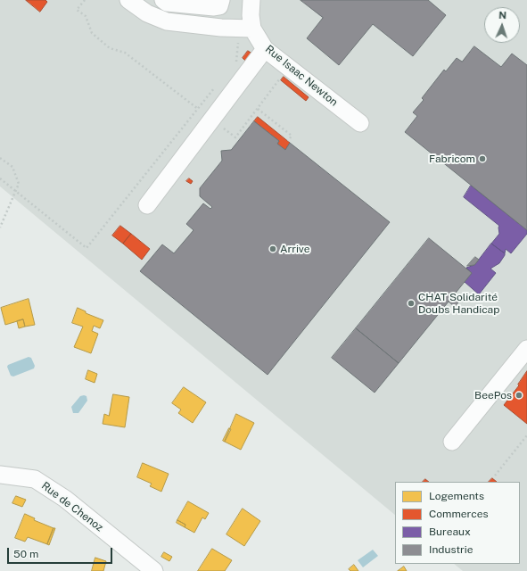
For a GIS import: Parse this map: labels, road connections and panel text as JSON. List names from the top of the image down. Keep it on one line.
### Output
{"streets":{"street":["Rue Isaac Newton","Rue de Chenoz"]},"places":["Fabricom","Arrive","CHAT Solidarité Doubs Handicap","BeePos"],"legend":["Logements","Commerces","Bureaux","Industrie"],"scale_bar":"50 m","north":"top"}
